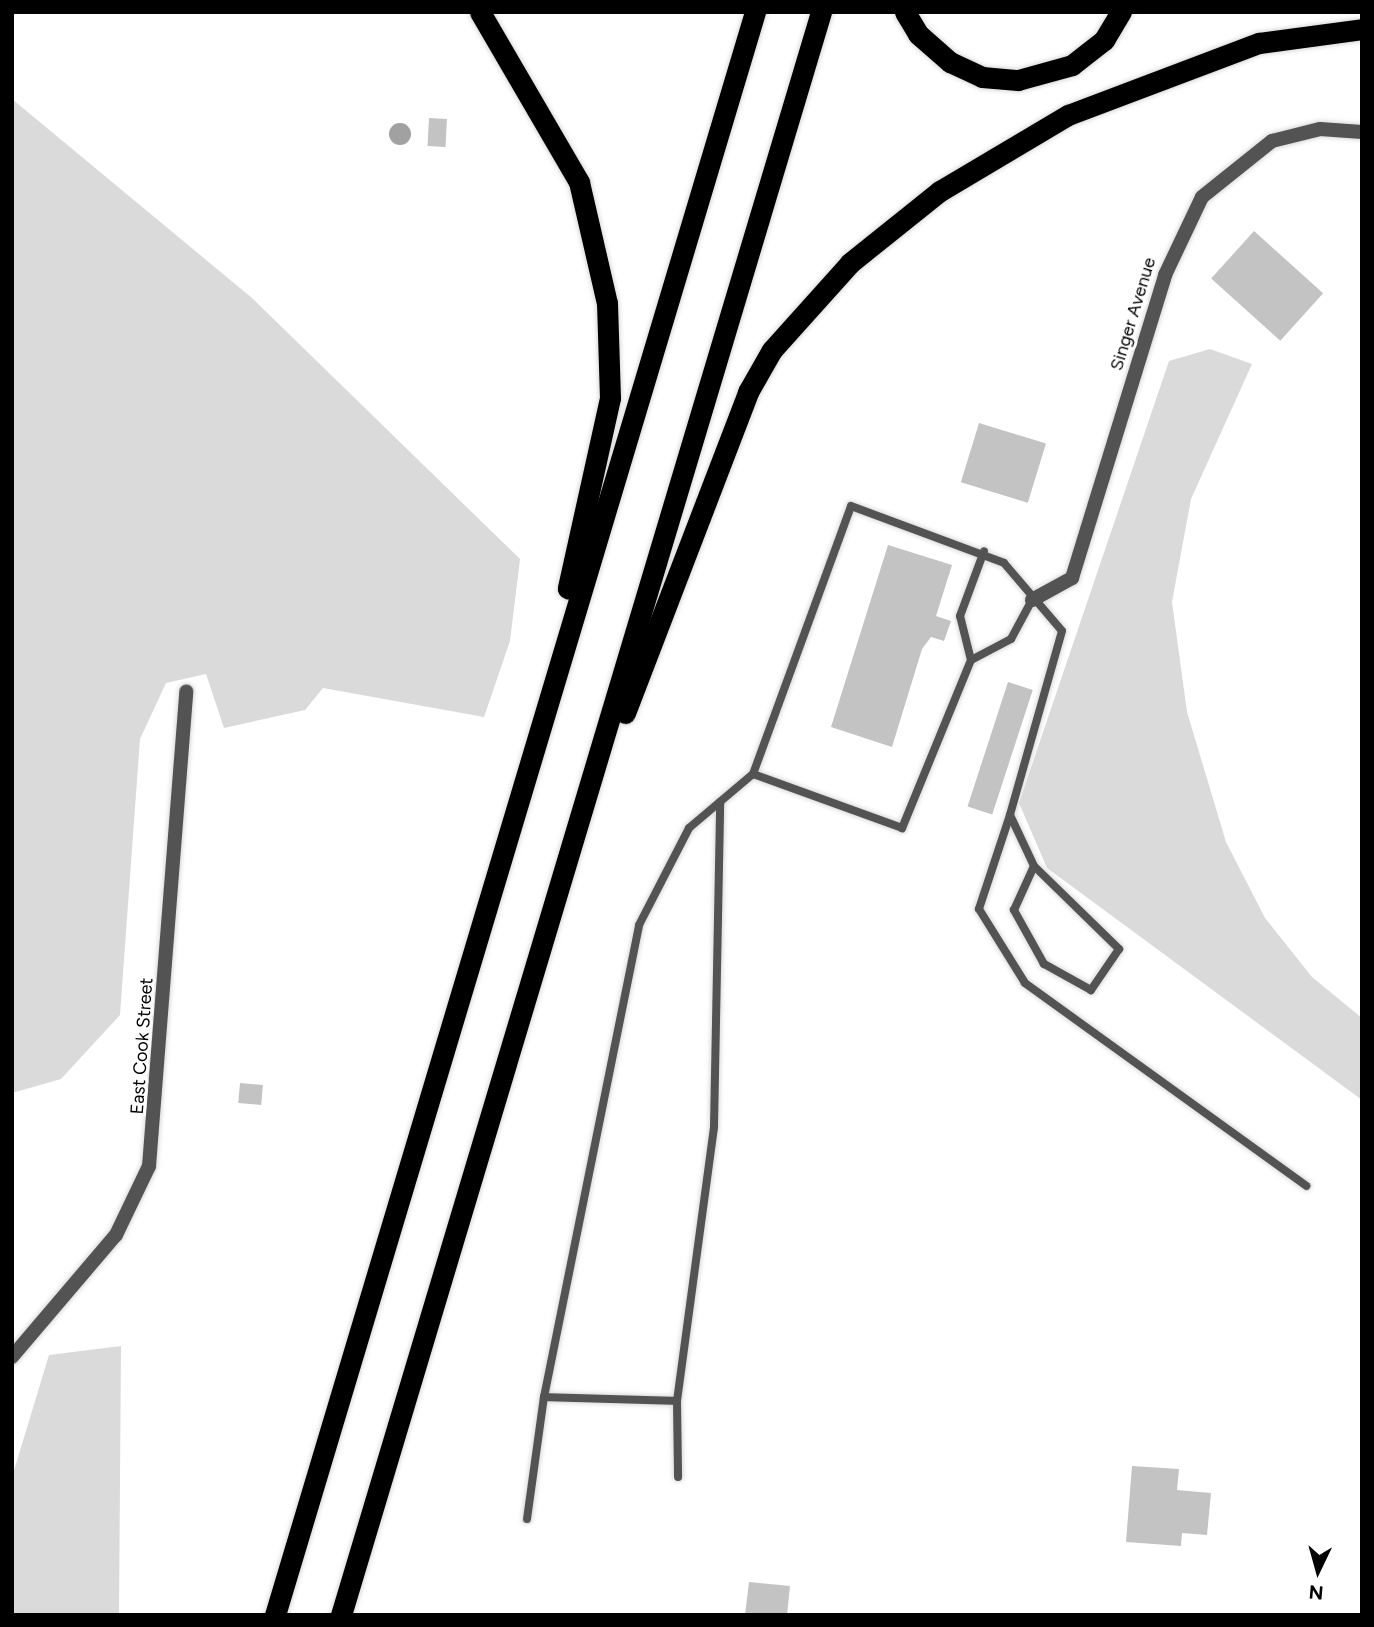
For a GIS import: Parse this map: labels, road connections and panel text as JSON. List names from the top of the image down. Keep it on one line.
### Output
{"streets":{"street":["Singer Avenue","East Cook Street"]},"north":"bottom"}
